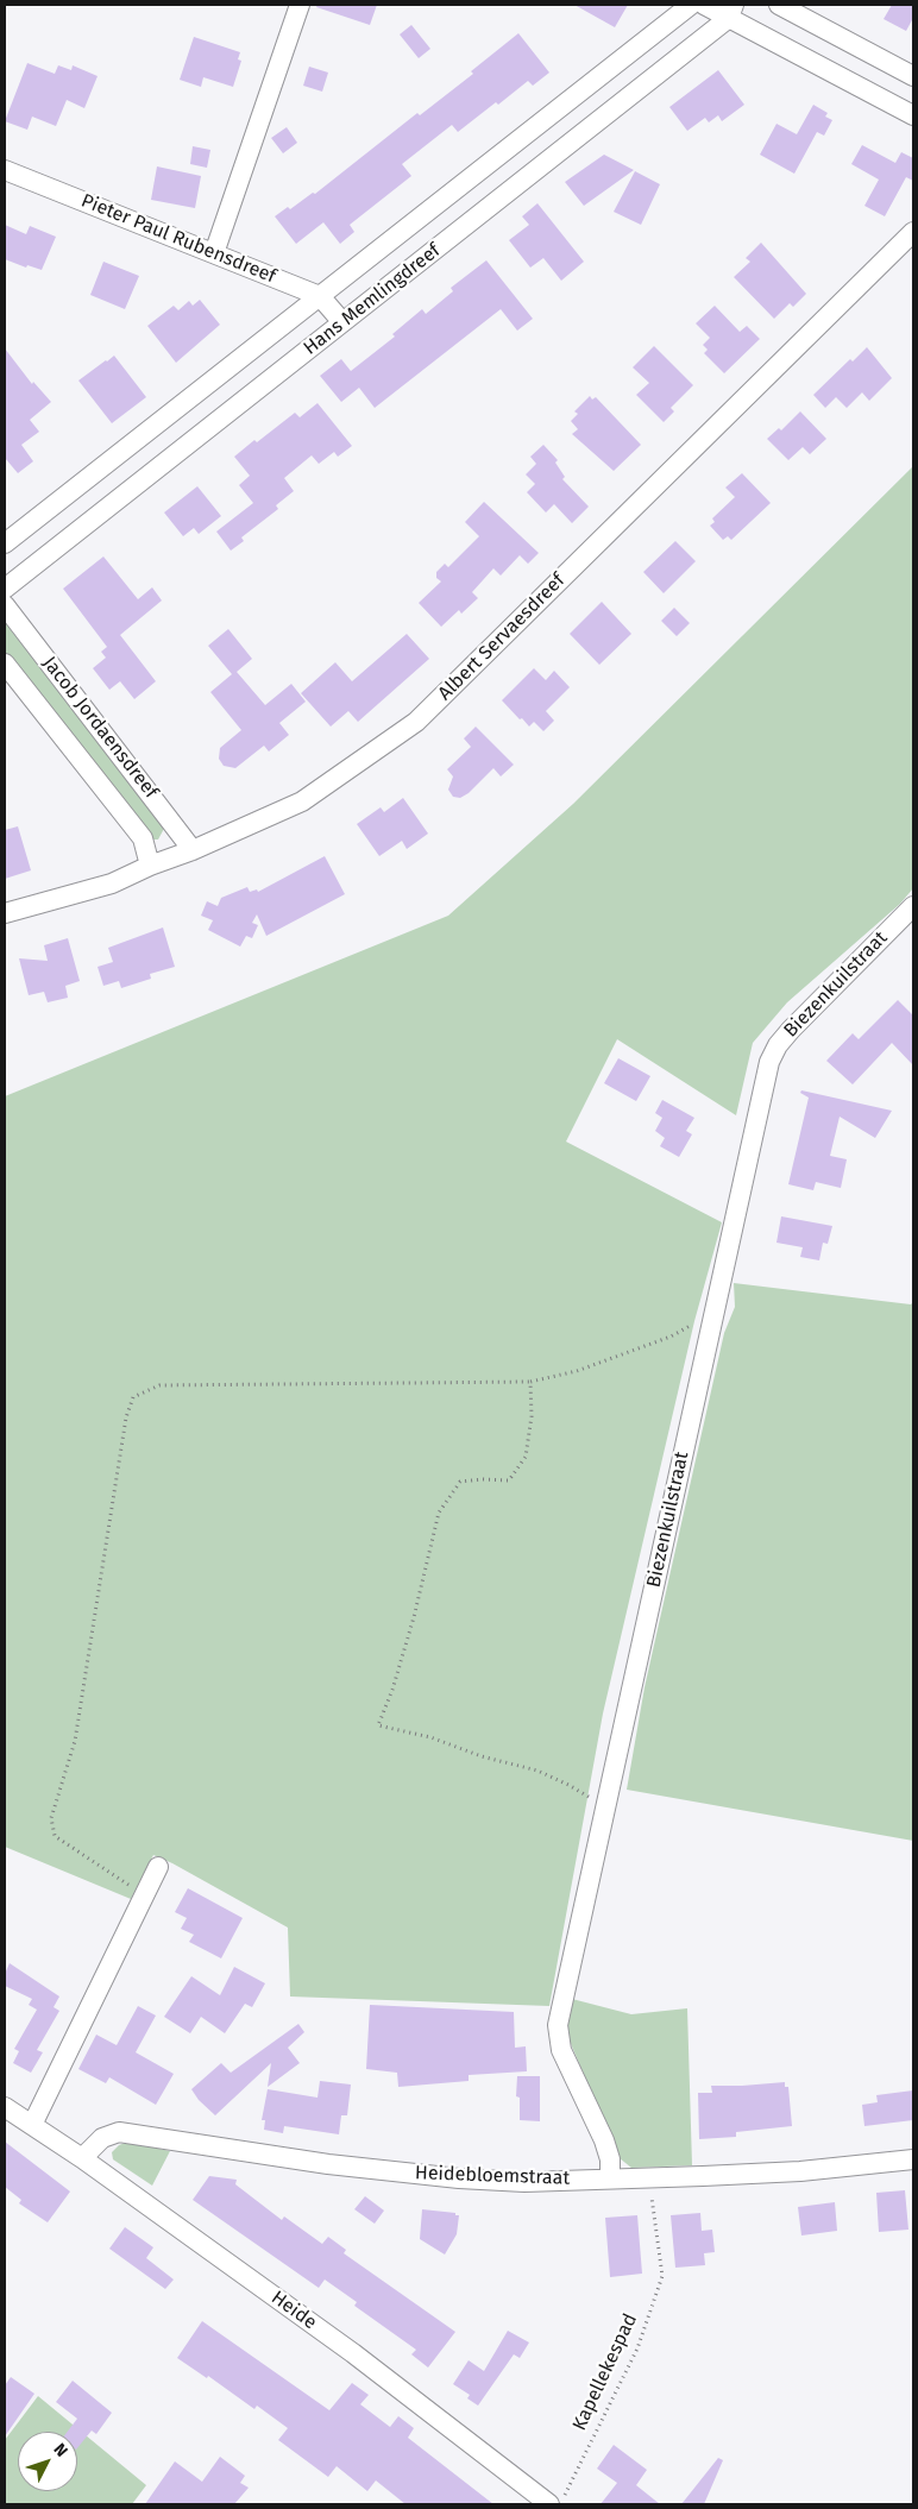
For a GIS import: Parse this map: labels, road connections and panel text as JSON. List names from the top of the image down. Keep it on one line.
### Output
{"streets":{"street":["Pieter Paul Rubensdreef","Hans Memlingdreef","Albert Servaesdreef","Jacob Jordaensdreef","Biezenkuilstraat","Heidebloemstraat","Heide"],"path":["Kapellekespad"]},"crossings":[["Pieter Paul Rubensdreef","Hans Memlingdreef"],["Albert Servaesdreef","Jacob Jordaensdreef"],["Biezenkuilstraat","Heidebloemstraat"],["Heidebloemstraat","Heide"],["Heidebloemstraat","Kapellekespad"]],"north":"top right"}
